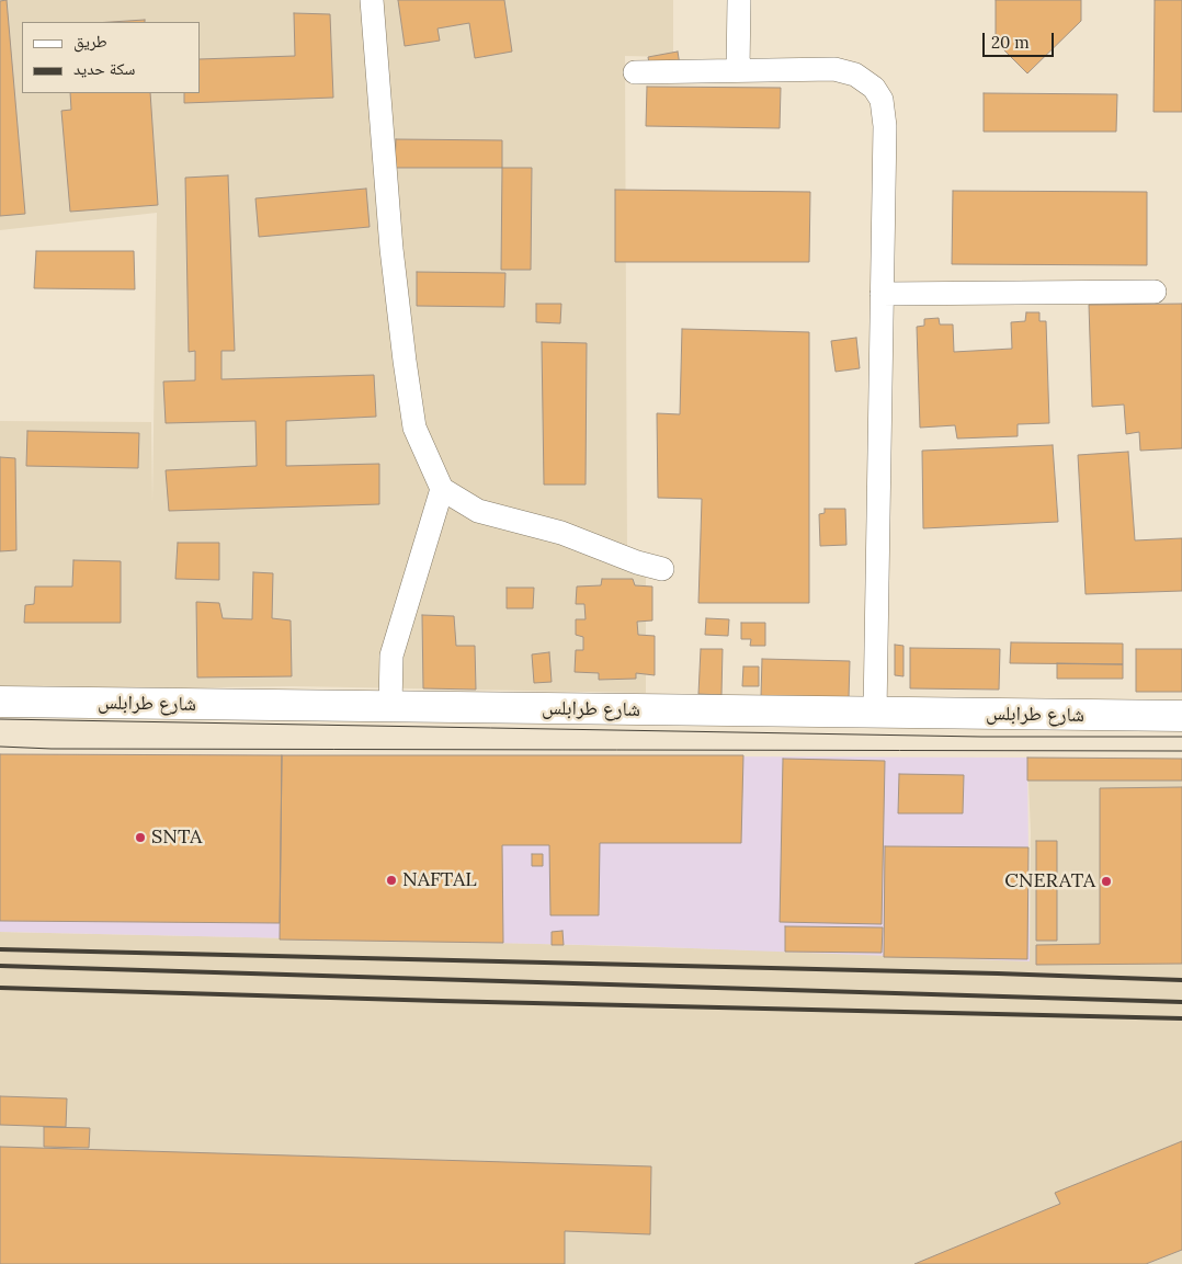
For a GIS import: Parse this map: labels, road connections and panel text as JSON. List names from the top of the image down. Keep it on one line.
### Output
{"streets":{"main road":["شارع طرابلس"]},"places":["SNTA","NAFTAL","CNERATA"],"legend":["طريق","سكة حديد"],"scale_bar":"20 m"}
